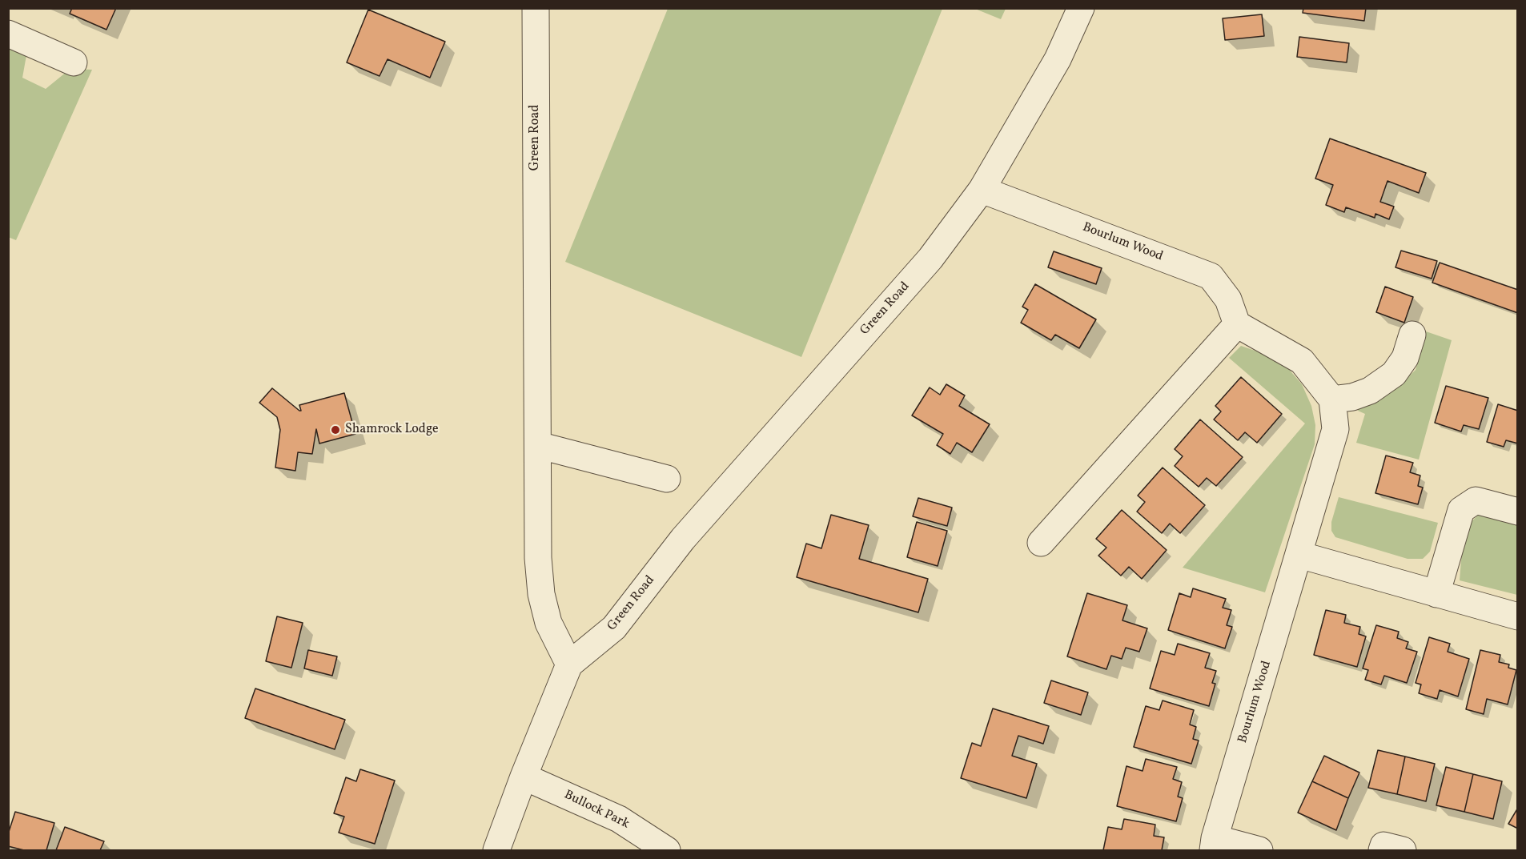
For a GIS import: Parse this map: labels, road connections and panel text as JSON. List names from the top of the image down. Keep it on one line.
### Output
{"streets":{"street":["Green Road","Bourlum Wood","Bullock Park"]},"crossings":[["Green Road","Bourlum Wood"]],"places":["Shamrock Lodge"]}
